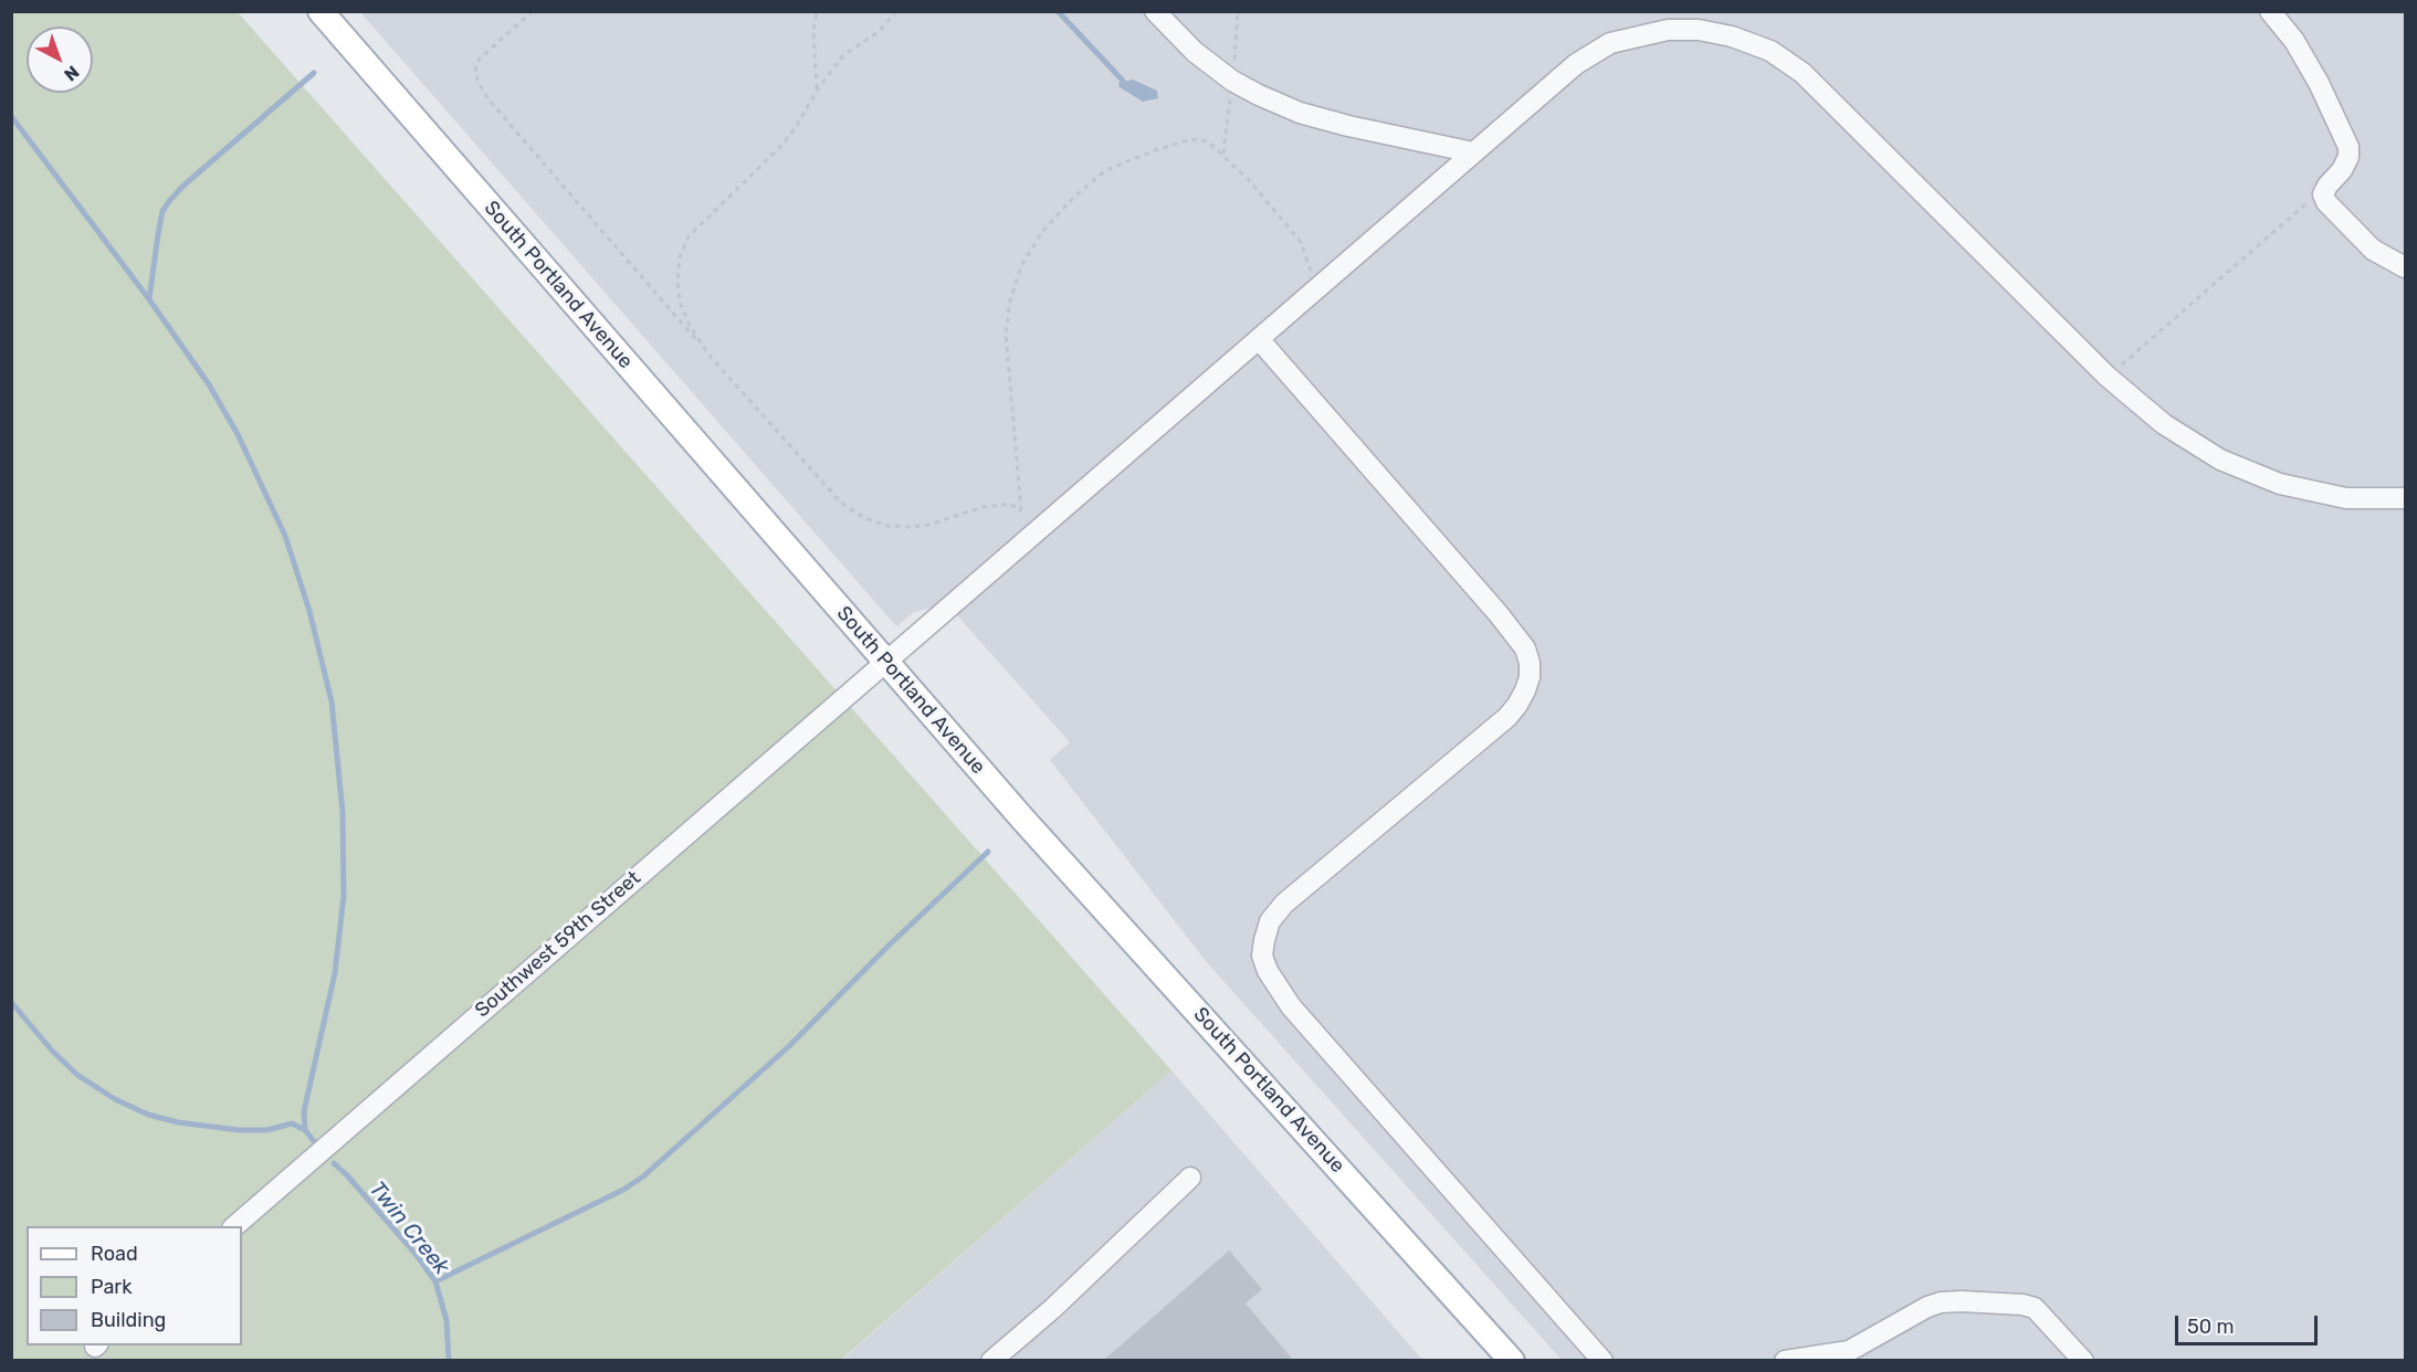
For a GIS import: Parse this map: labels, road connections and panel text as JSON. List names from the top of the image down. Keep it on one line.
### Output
{"streets":{"main road":["South Portland Avenue"],"street":["Southwest 59th Street"]},"crossings":[["South Portland Avenue","Southwest 59th Street"]],"water":["Twin Creek"],"legend":["Road","Park","Building"],"scale_bar":"50 m","north":"bottom right"}
